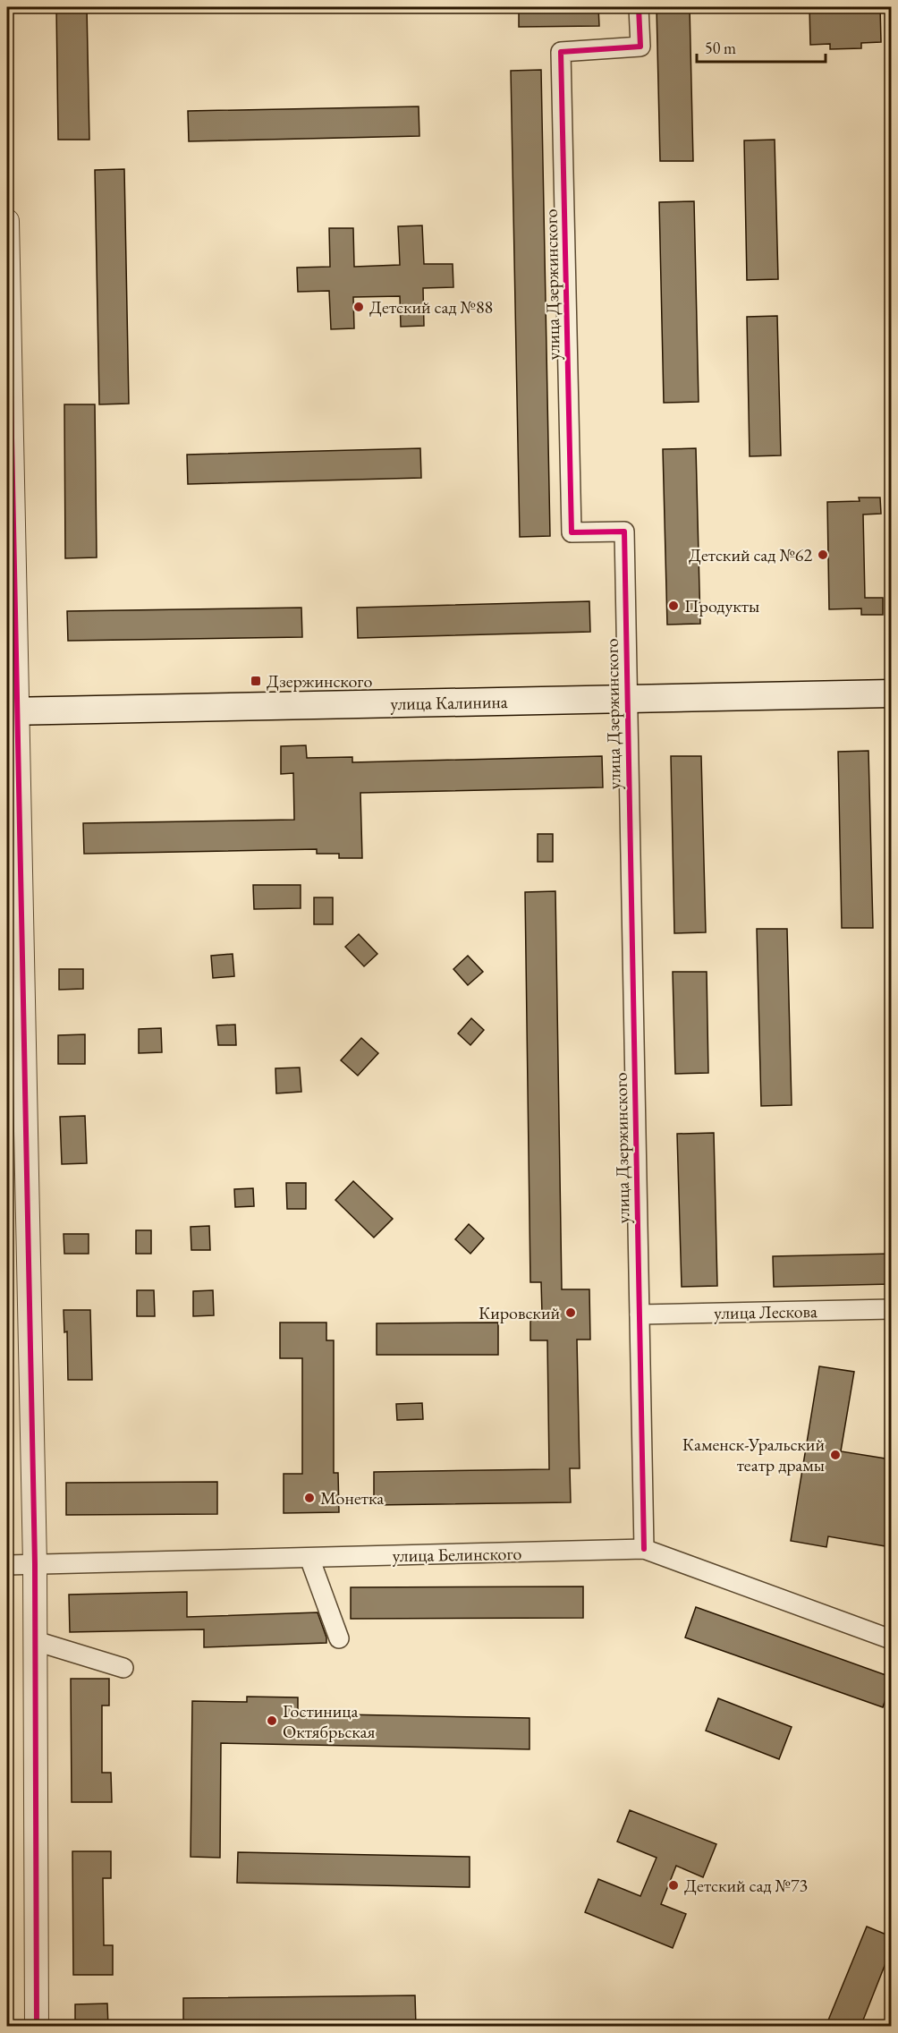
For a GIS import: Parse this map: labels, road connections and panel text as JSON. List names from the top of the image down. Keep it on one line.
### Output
{"streets":{"main road":["улица Калинина"],"street":["улица Дзержинского","улица Лескова","улица Белинского"]},"crossings":[["улица Дзержинского","улица Калинина"],["улица Дзержинского","улица Лескова"],["улица Дзержинского","улица Белинского"]],"places":{"other":["Детский сад №88","Детский сад №62","Продукты","Кировский","Каменск-Уральский театр драмы","Монетка","Гостиница Октябрьская","Детский сад №73"],"transit":["Дзержинского"]},"scale_bar":"50 m"}
